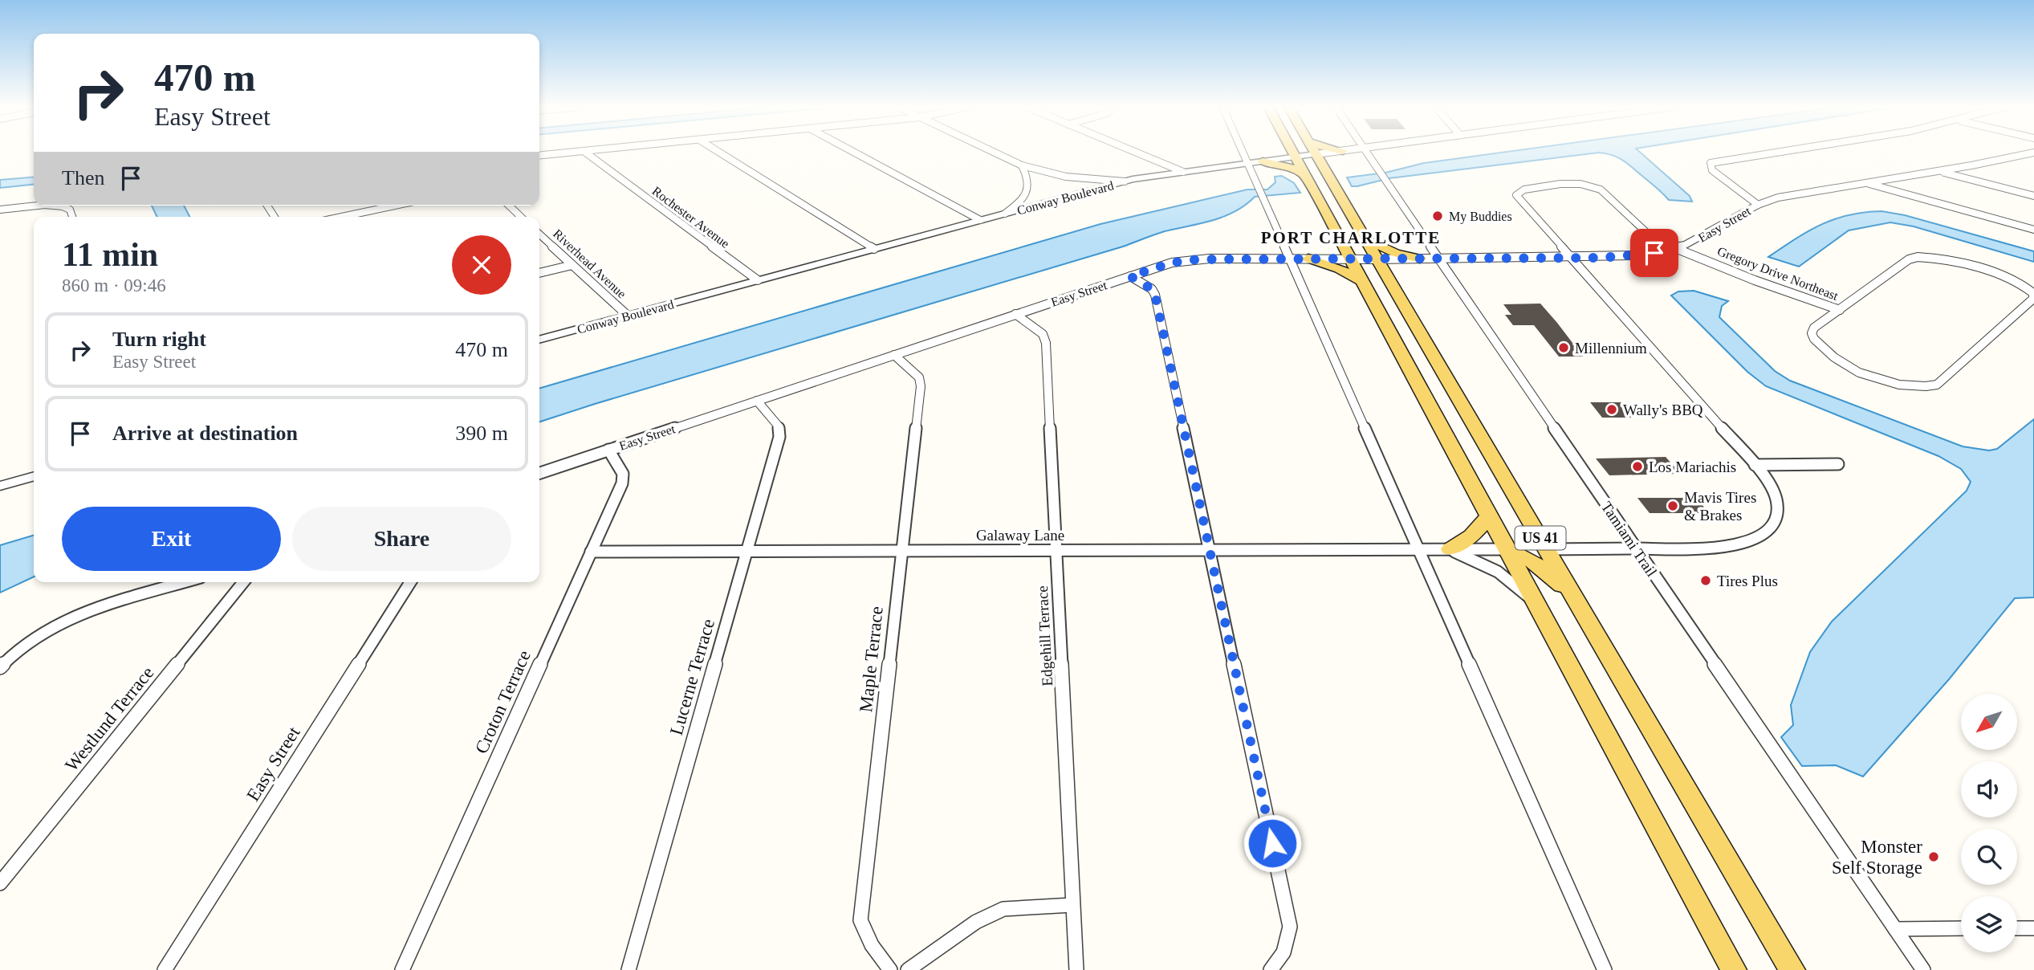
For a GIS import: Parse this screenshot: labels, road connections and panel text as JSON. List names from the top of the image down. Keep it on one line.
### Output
{"streets":{"main road":["US 41"],"street":["Conway Boulevard","Rochester Avenue","Easy Street","Riverhead Avenue","Gregory Drive Northeast","Galaway Lane","Tamiami Trail","Edgehill Terrace","Maple Terrace","Lucerne Terrace","Croton Terrace","Westlund Terrace"]},"crossings":[["Conway Boulevard","Rochester Avenue"],["Conway Boulevard","Riverhead Avenue"],["Easy Street","Gregory Drive Northeast"],["Easy Street","US 41"],["Easy Street","Tamiami Trail"],["Easy Street","Edgehill Terrace"],["Easy Street","Maple Terrace"],["Easy Street","Lucerne Terrace"],["Easy Street","Croton Terrace"],["Galaway Lane","US 41"],["Galaway Lane","Edgehill Terrace"],["Galaway Lane","Maple Terrace"],["Galaway Lane","Lucerne Terrace"],["Galaway Lane","Croton Terrace"]],"districts":["PORT CHARLOTTE"],"places":["My Buddies","Millennium","Wally's BBQ","Los Mariachis","Mavis Tires & Brakes","Tires Plus","Monster Self Storage"],"north":"bottom left","page":{"turn":["470 m","Easy Street"],"then":"Then","heading":["11 min","860 m · 09:46"],"list":[{"name":"Turn right","note":"Easy Street","value":"470 m"},{"name":"Arrive at destination","value":"390 m"}],"buttons":["Exit","Share"]}}
